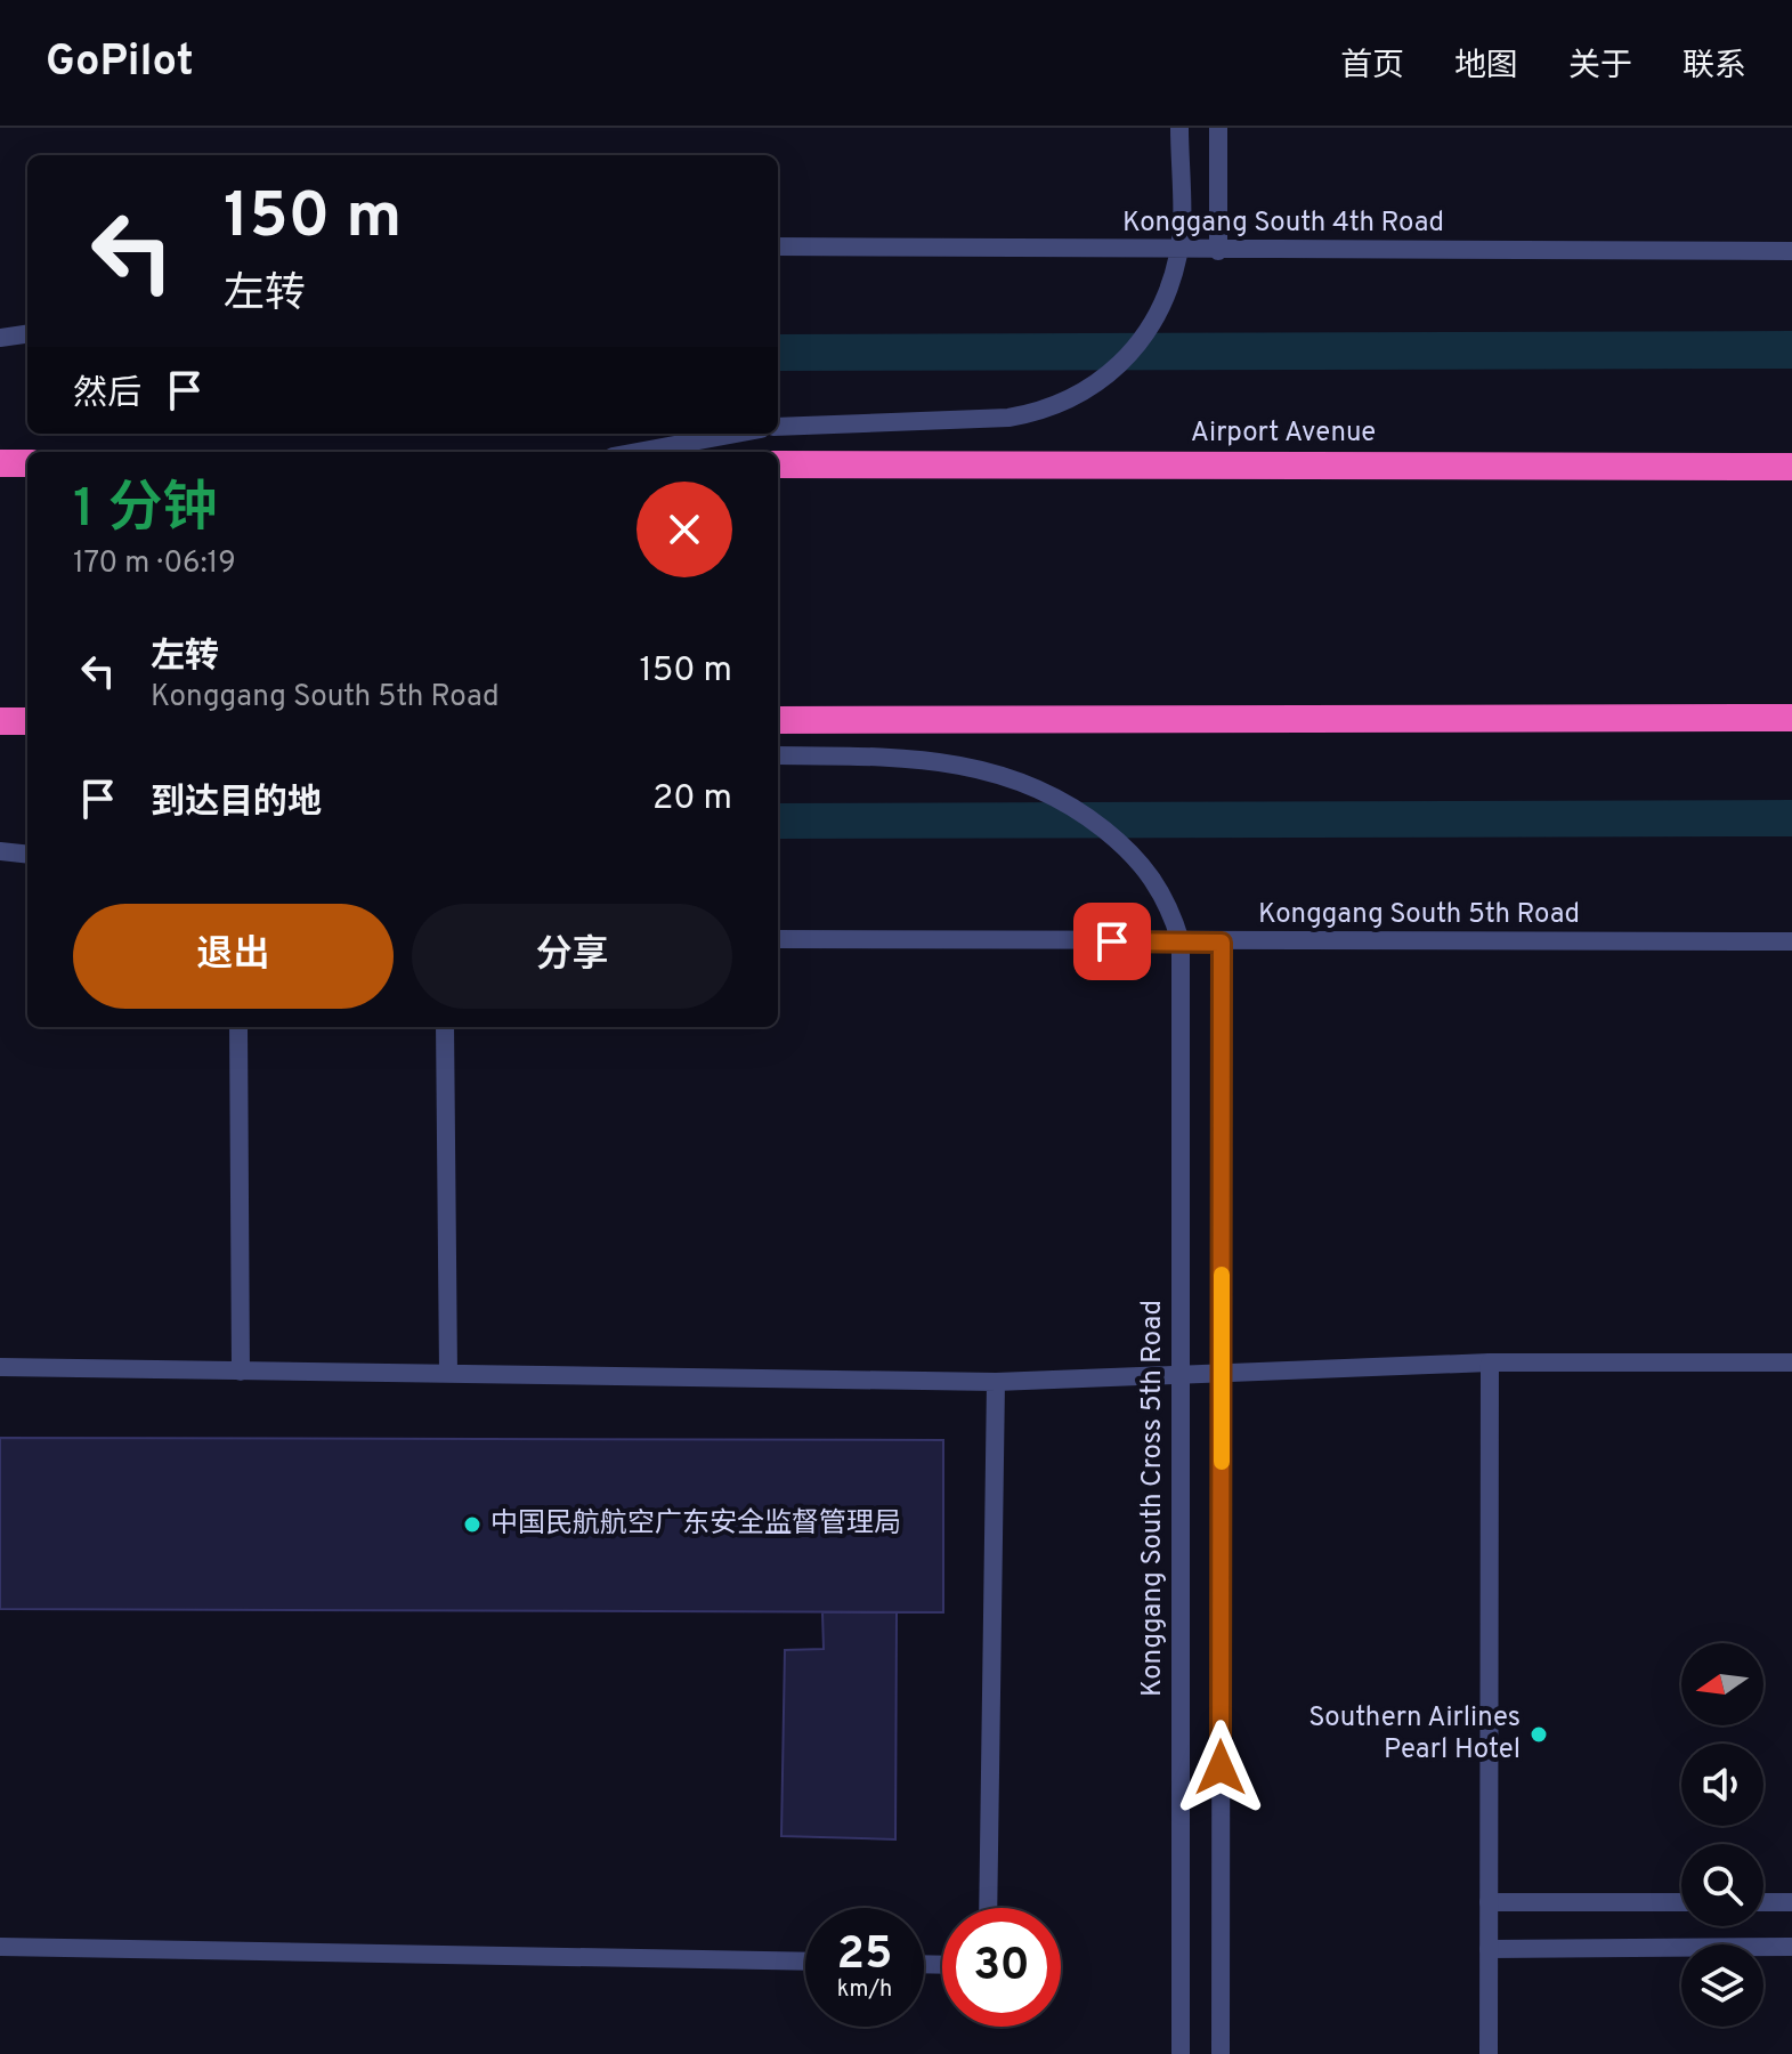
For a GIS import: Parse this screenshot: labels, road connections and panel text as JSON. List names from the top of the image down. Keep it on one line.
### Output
{"streets":{"highway":["Airport Avenue"],"street":["Konggang South 4th Road","Konggang South 5th Road","Konggang South Cross 5th Road"]},"crossings":[["Konggang South 5th Road","Konggang South Cross 5th Road"]],"places":["中国民航航空广东安全监督管理局","Southern Airlines Pearl Hotel"],"north":"left","page":{"header":"GoPilot","nav":["首页","地图","关于","联系"],"turn":["150 m","左转"],"then":"然后","heading":["1 分钟","170 m · 06:19"],"list":[{"name":"左转","note":"Konggang South 5th Road","value":"150 m"},{"name":"到达目的地","value":"20 m"}],"buttons":["退出","分享"],"speed":"25 km/h","limit":"30"}}
